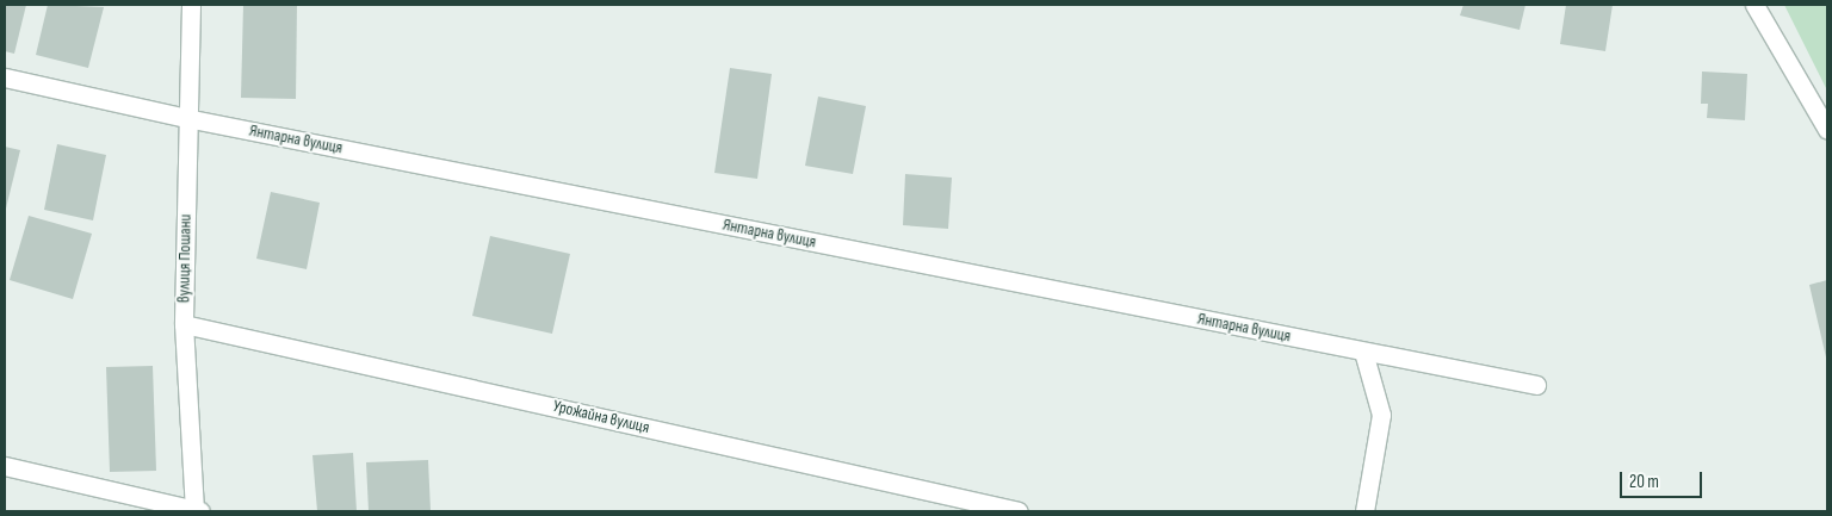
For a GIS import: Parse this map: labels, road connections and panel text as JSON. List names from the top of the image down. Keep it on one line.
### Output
{"streets":{"street":["Янтарна вулиця","вулиця Пошани","Урожайна вулиця"]},"crossings":[["Янтарна вулиця","вулиця Пошани"],["вулиця Пошани","Урожайна вулиця"]],"scale_bar":"20 m"}
